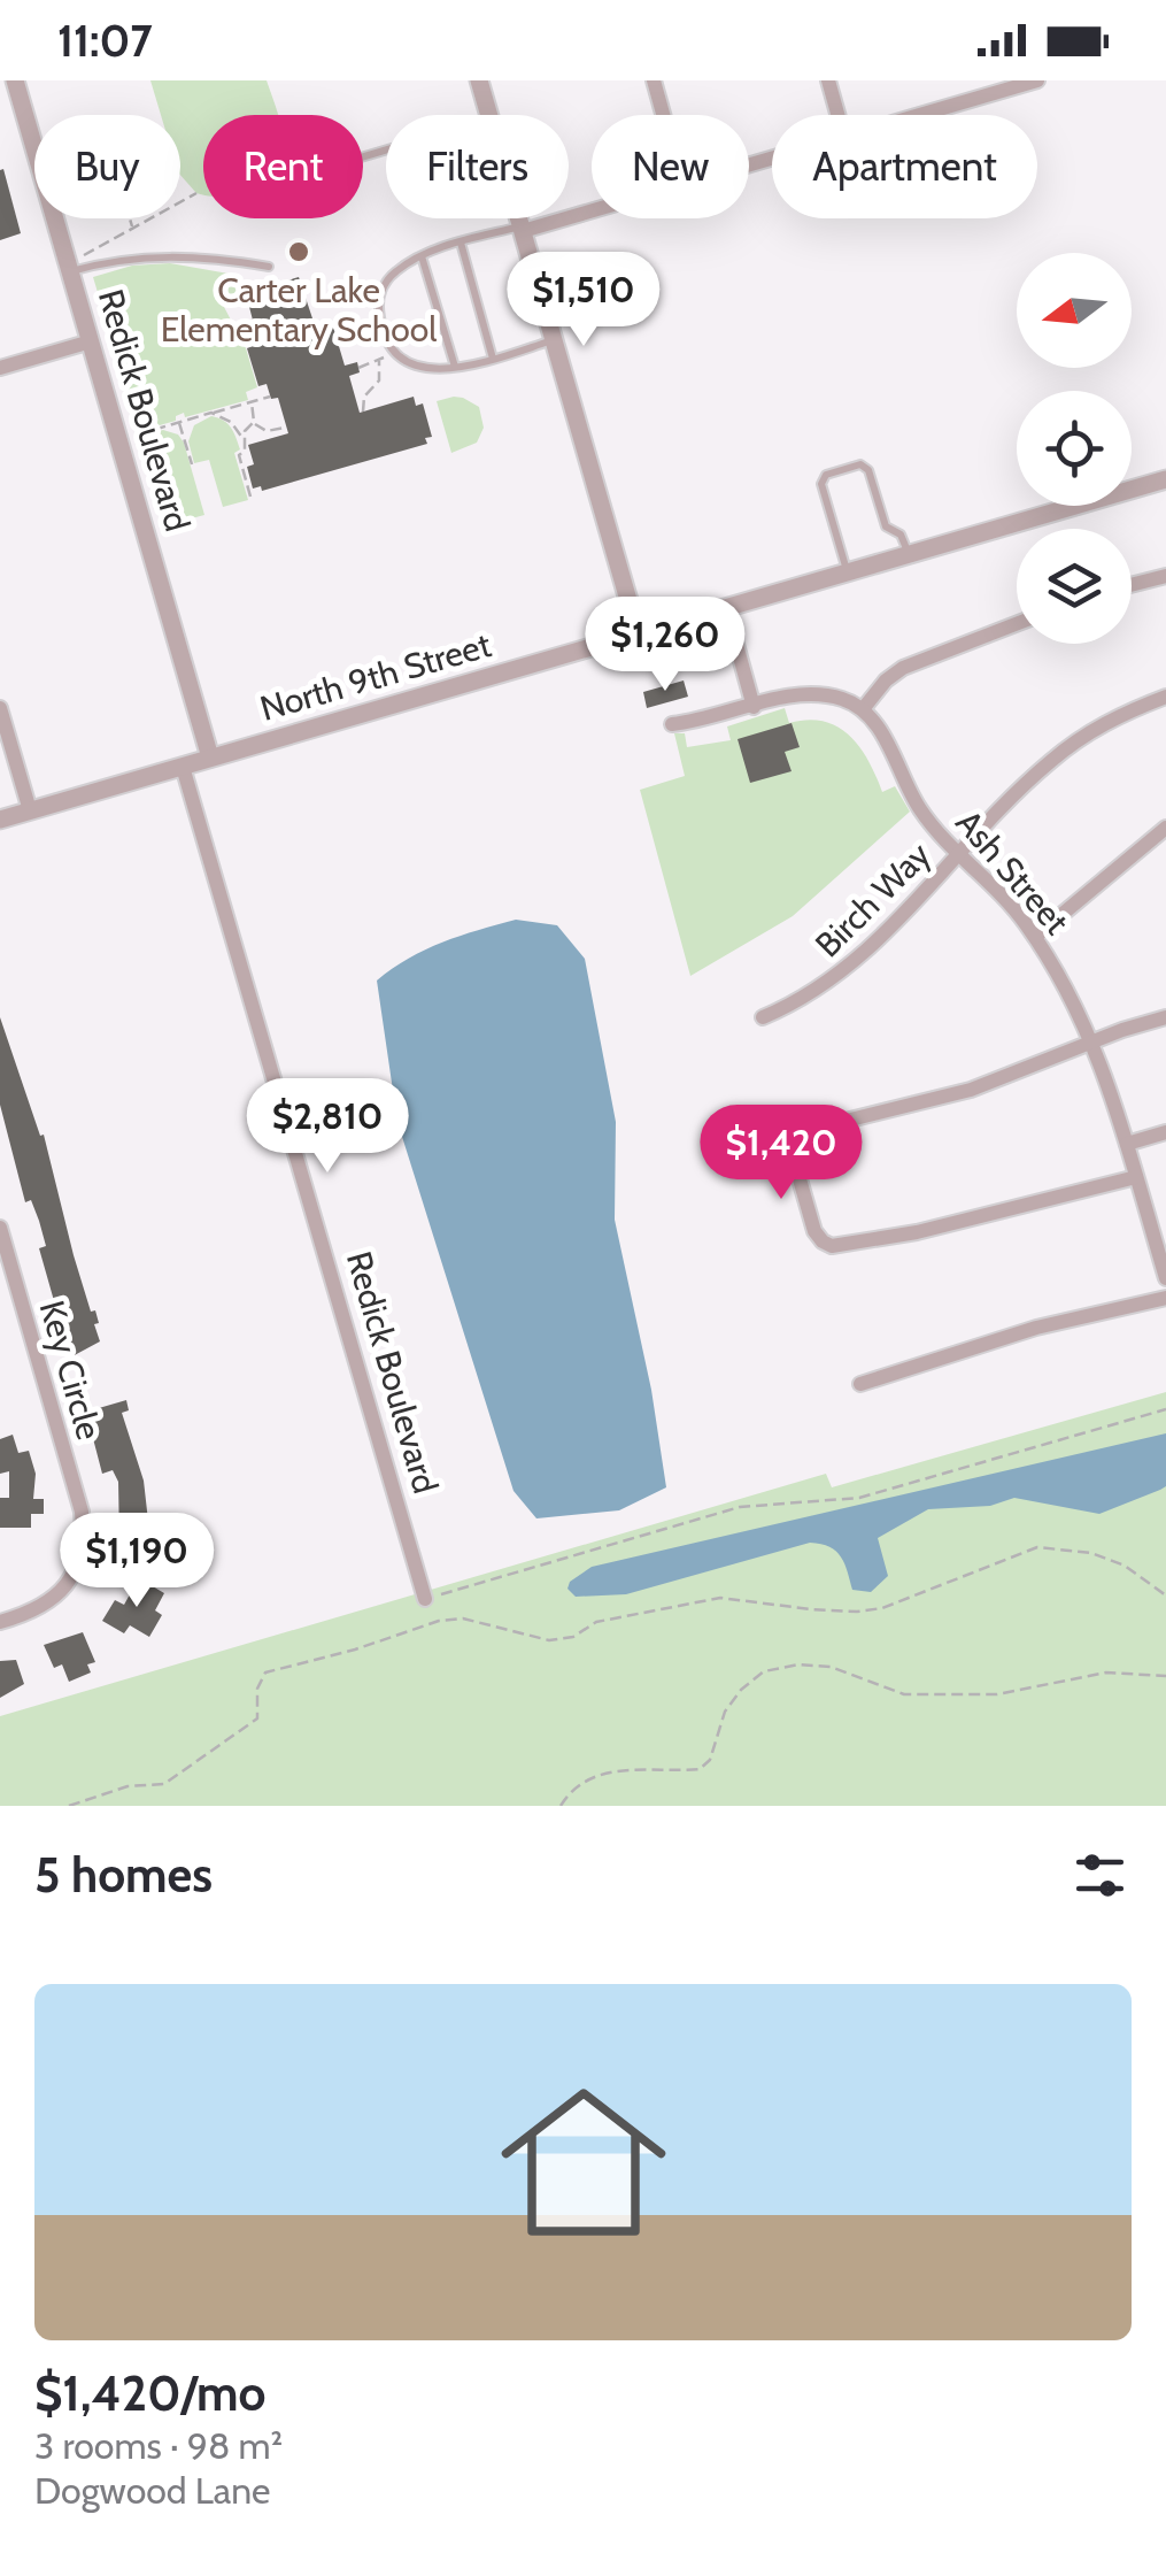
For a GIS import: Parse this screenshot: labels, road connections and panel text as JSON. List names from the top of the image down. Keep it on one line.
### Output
{"streets":{"street":["Redick Boulevard","North 9th Street","Ash Street","Birch Way","Key Circle"]},"crossings":[["Redick Boulevard","North 9th Street"],["Ash Street","Birch Way"]],"places":["Carter Lake Elementary School"],"north":"left","page":{"status":"11:07","chip":["Buy","Rent","Filters","New","Apartment"],"price":["$1,510","$1,260","$2,810","$1,420","$1,190"],"heading":"5 homes","list":[{"name":"$1,420/mo","note":"3 rooms · 98 m² · Dogwood Lane"}]}}
